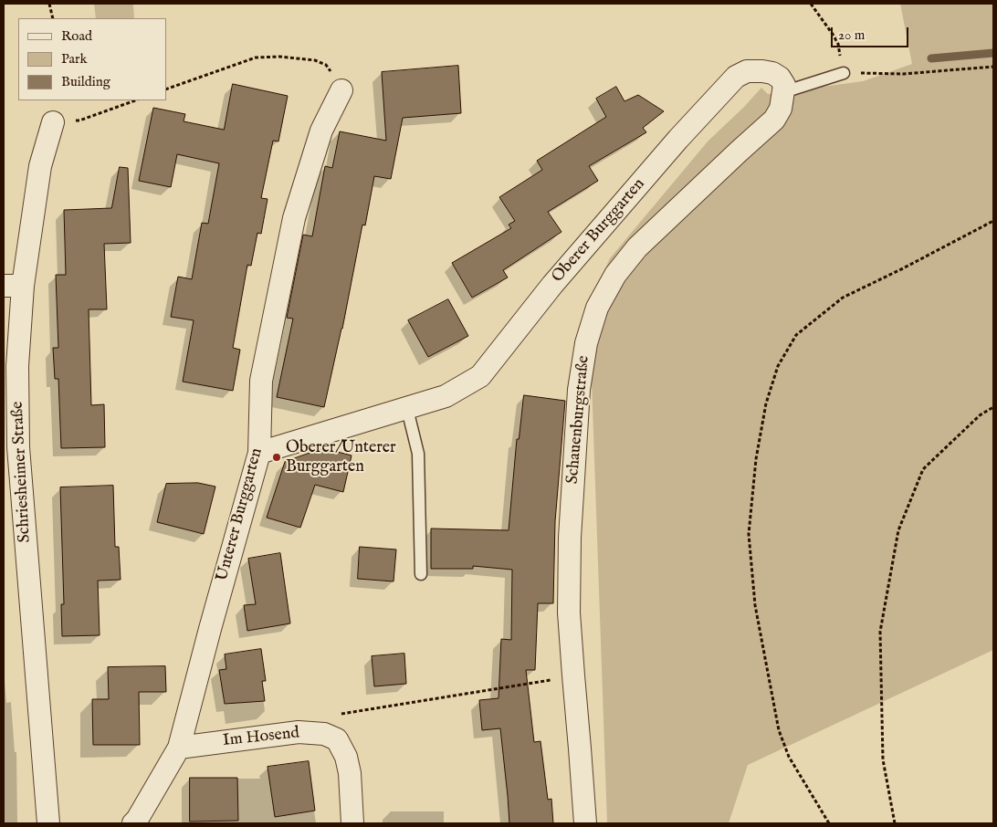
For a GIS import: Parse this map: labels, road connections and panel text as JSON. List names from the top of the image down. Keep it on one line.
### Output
{"streets":{"street":["Oberer Burggarten","Schauenburgstraße","Schriesheimer Straße","Unterer Burggarten","Im Hosend"]},"crossings":[["Oberer Burggarten","Schauenburgstraße"],["Oberer Burggarten","Unterer Burggarten"],["Unterer Burggarten","Im Hosend"]],"places":["Oberer/Unterer Burggarten"],"legend":["Road","Park","Building"],"scale_bar":"20 m"}
